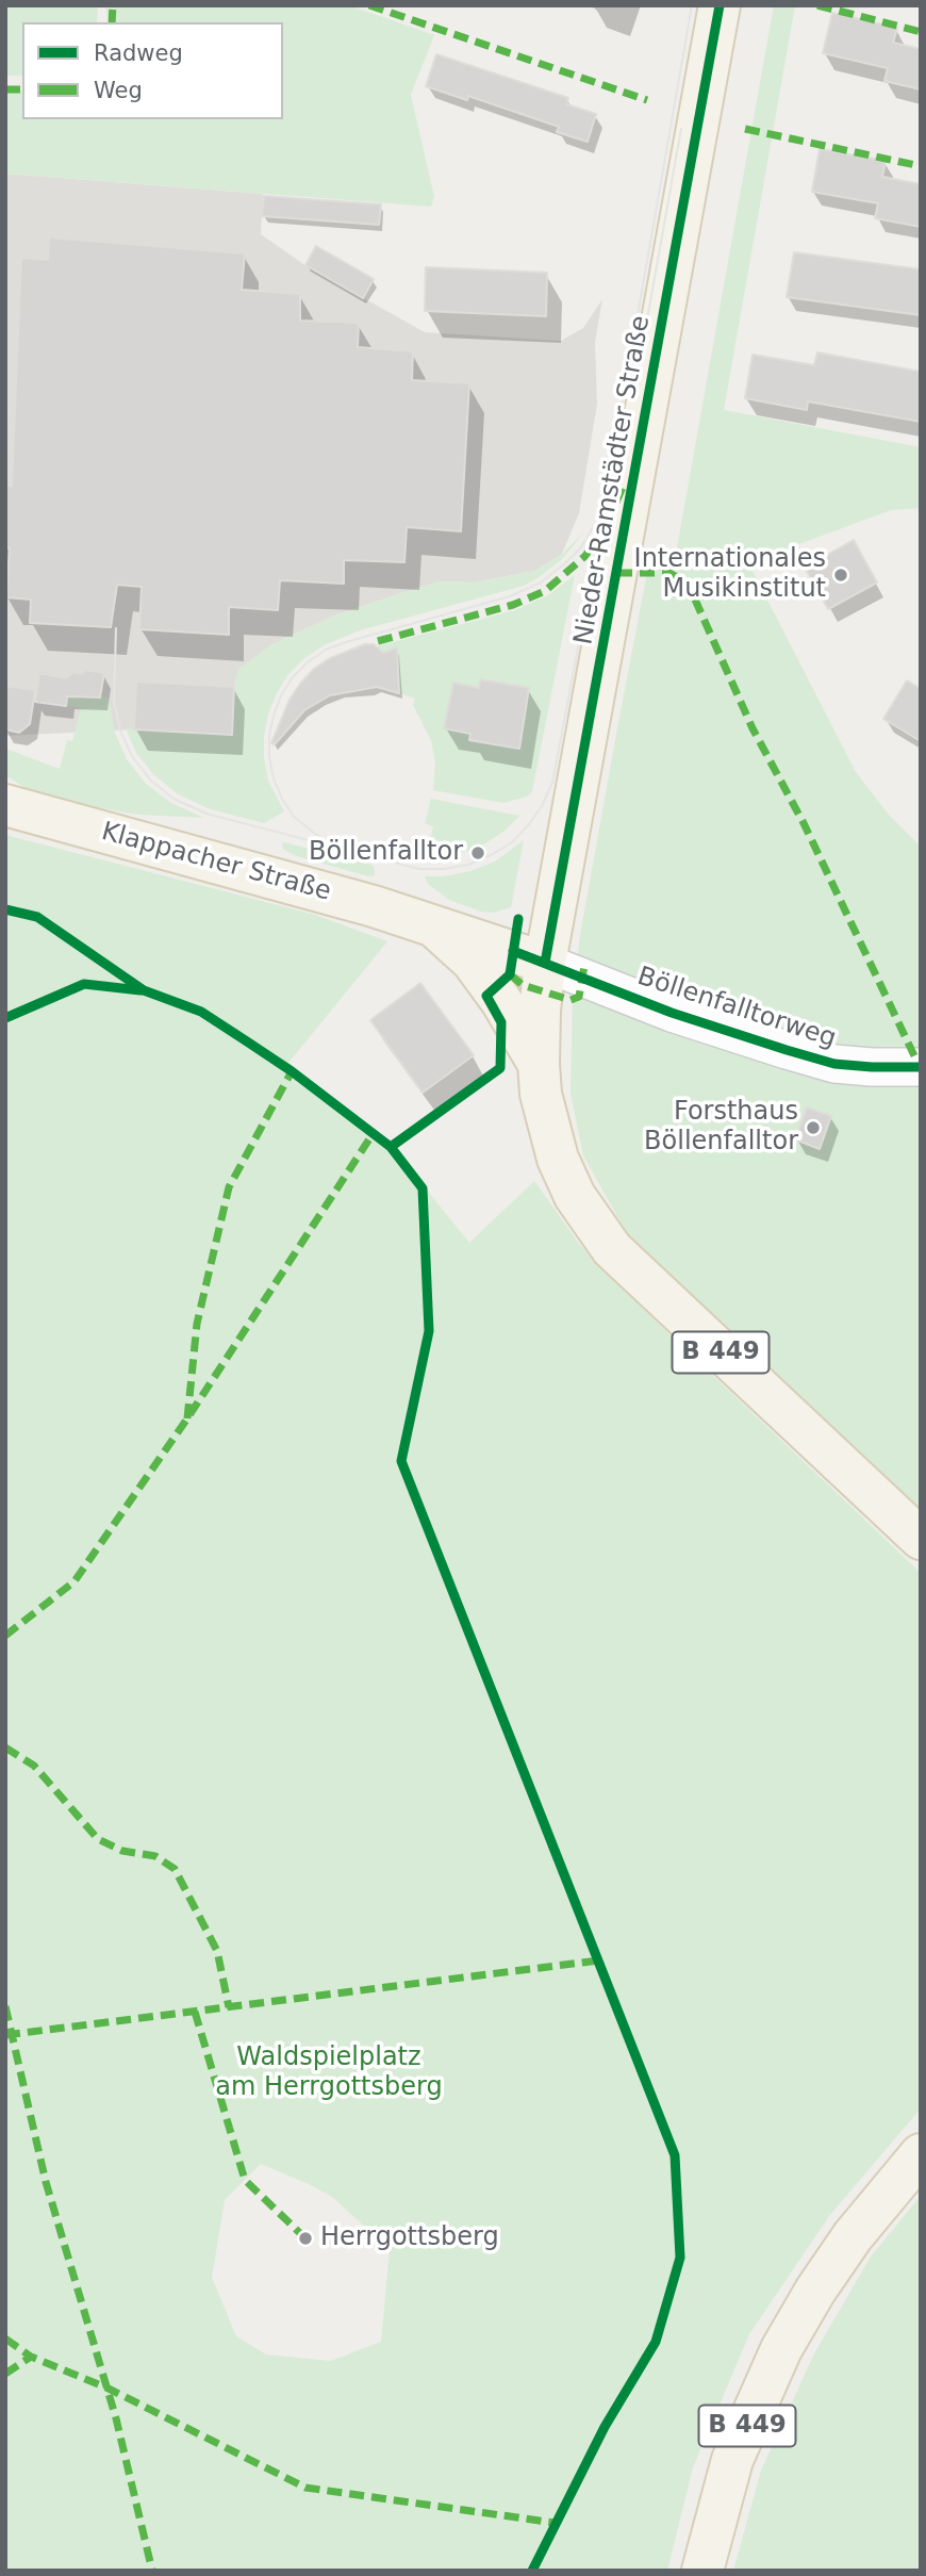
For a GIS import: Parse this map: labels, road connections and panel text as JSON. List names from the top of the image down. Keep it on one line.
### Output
{"streets":{"main road":["Nieder-Ramstädter Straße","Klappacher Straße","B 449"],"street":["Böllenfalltorweg"]},"crossings":[["Nieder-Ramstädter Straße","Klappacher Straße"],["Nieder-Ramstädter Straße","Böllenfalltorweg"],["Klappacher Straße","Böllenfalltorweg"]],"parks":["Waldspielplatz am Herrgottsberg"],"places":["Internationales Musikinstitut","Böllenfalltor","Forsthaus Böllenfalltor","Herrgottsberg"],"legend":["Radweg","Weg"]}
